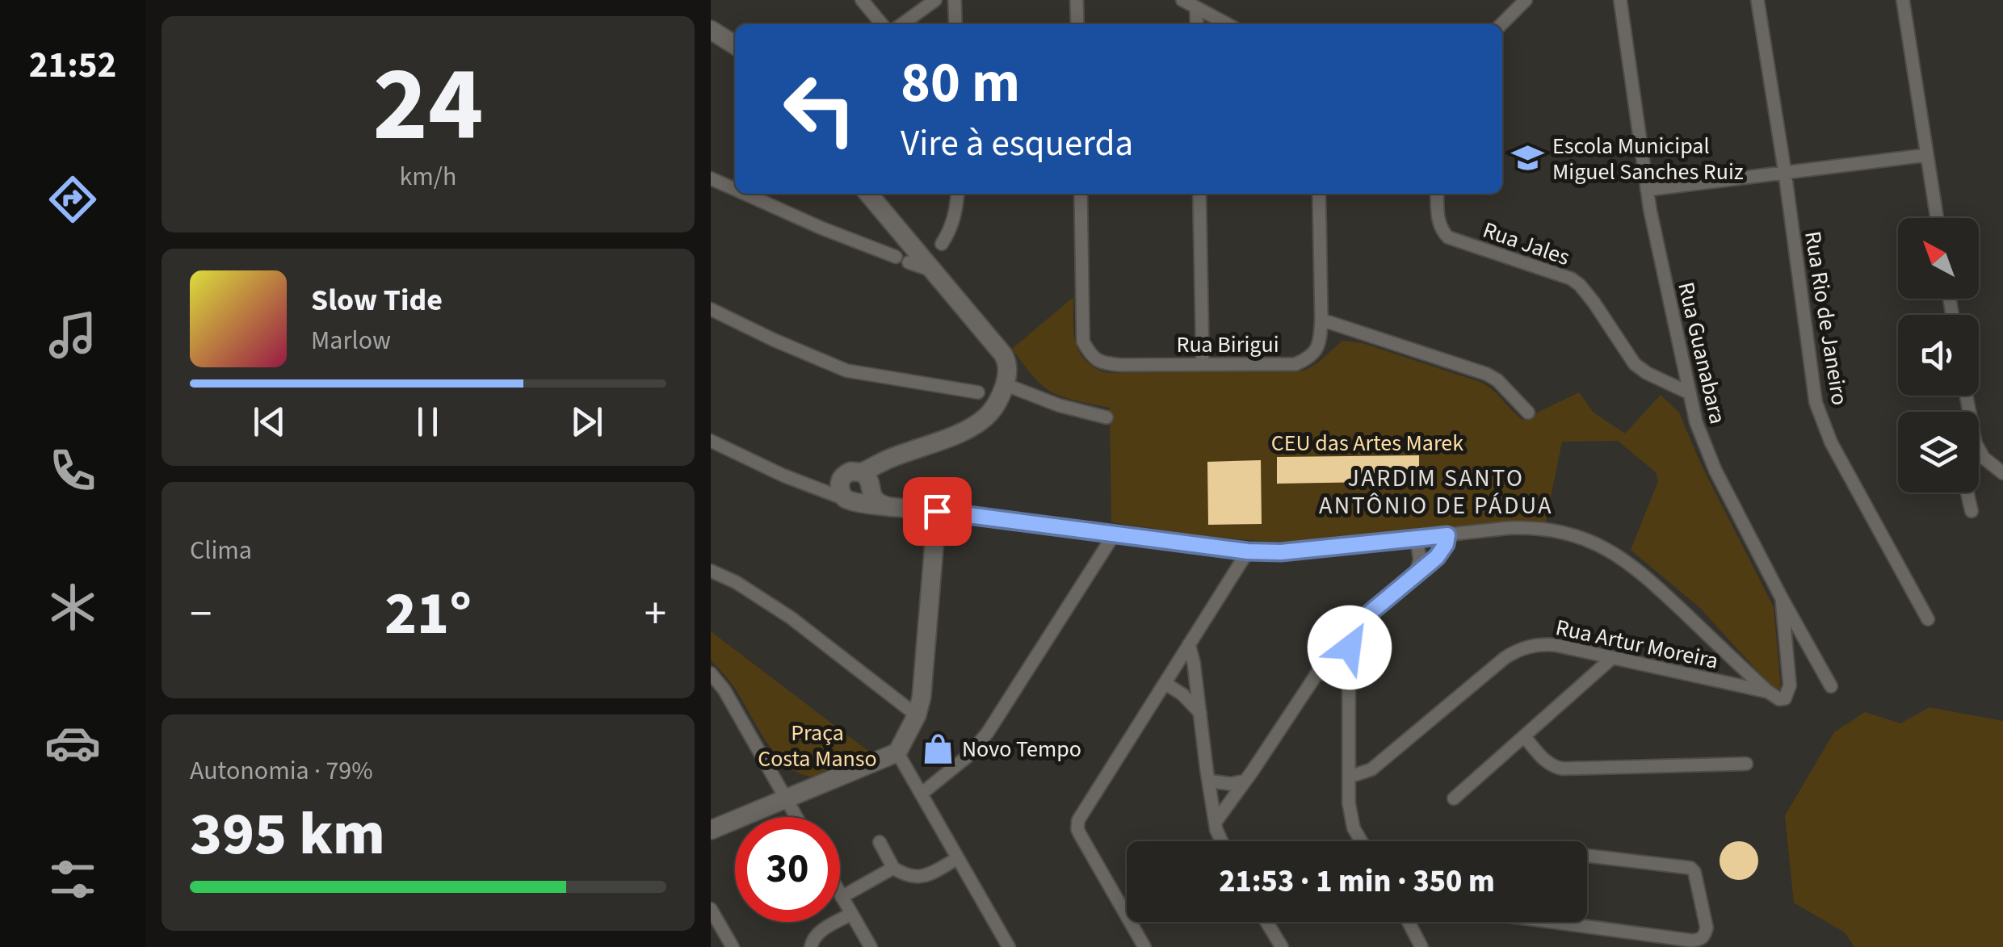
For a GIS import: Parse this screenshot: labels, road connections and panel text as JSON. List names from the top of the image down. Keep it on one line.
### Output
{"streets":{"street":["Rua Jales","Rua Rio de Janeiro","Rua Birigui","Rua Guanabara","Rua Artur Moreira"]},"crossings":[["Rua Jales","Rua Guanabara"]],"districts":["JARDIM SANTO ANTÔNIO DE PÁDUA"],"parks":["CEU das Artes Marek","Praça Costa Manso"],"places":{"school or university":["Escola Municipal Miguel Sanches Ruiz"],"shop":["Novo Tempo"]},"north":"top left","page":{"tabs":"21:52","tile":[["24","km/h"],"Clima",["Autonomia · 79%","395 km"]],"turn":["80 m","Vire à esquerda"],"song":["Slow Tide","Marlow"],"heat":["−","21°","+"],"limit":"30","trip":"21:53 · 1 min · 350 m"}}
